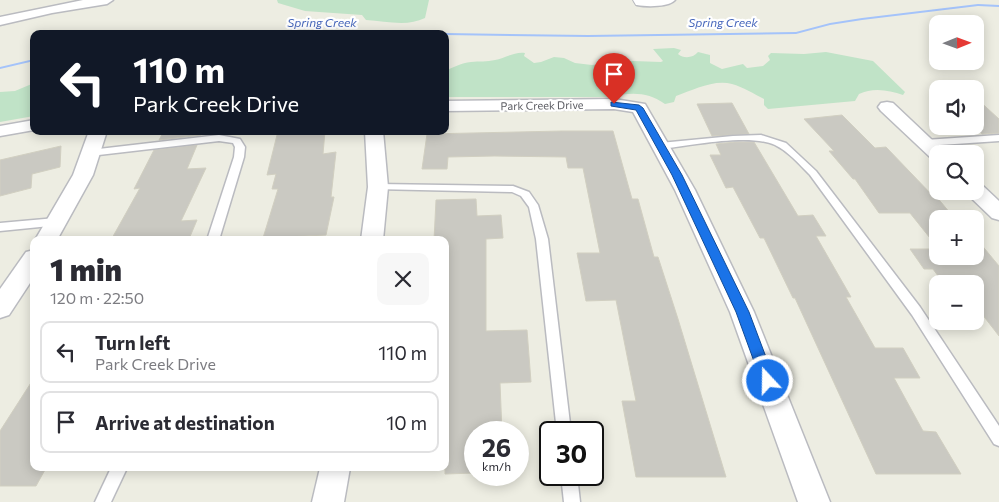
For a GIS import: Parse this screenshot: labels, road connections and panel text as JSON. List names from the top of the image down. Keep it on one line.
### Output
{"streets":{"street":["Park Creek Drive"]},"water":["Spring Creek"],"north":"right","page":{"map_buttons":["+","−"],"turn":["110 m","Park Creek Drive"],"heading":["1 min","120 m · 22:50"],"list":[{"name":"Turn left","note":"Park Creek Drive","value":"110 m"},{"name":"Arrive at destination","value":"10 m"}],"speed":"26 km/h","limit":"30"}}
